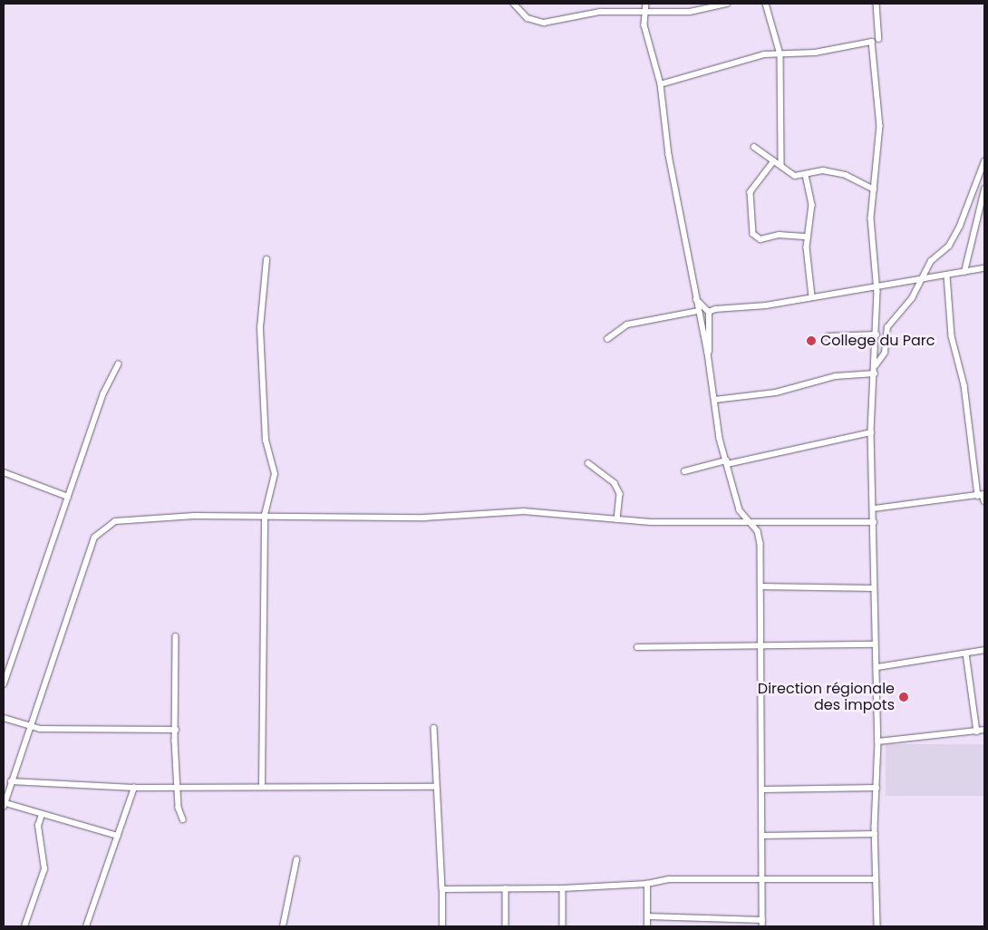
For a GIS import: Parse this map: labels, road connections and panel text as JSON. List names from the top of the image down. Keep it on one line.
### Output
{"places":["College du Parc","Direction régionale des impots"]}
